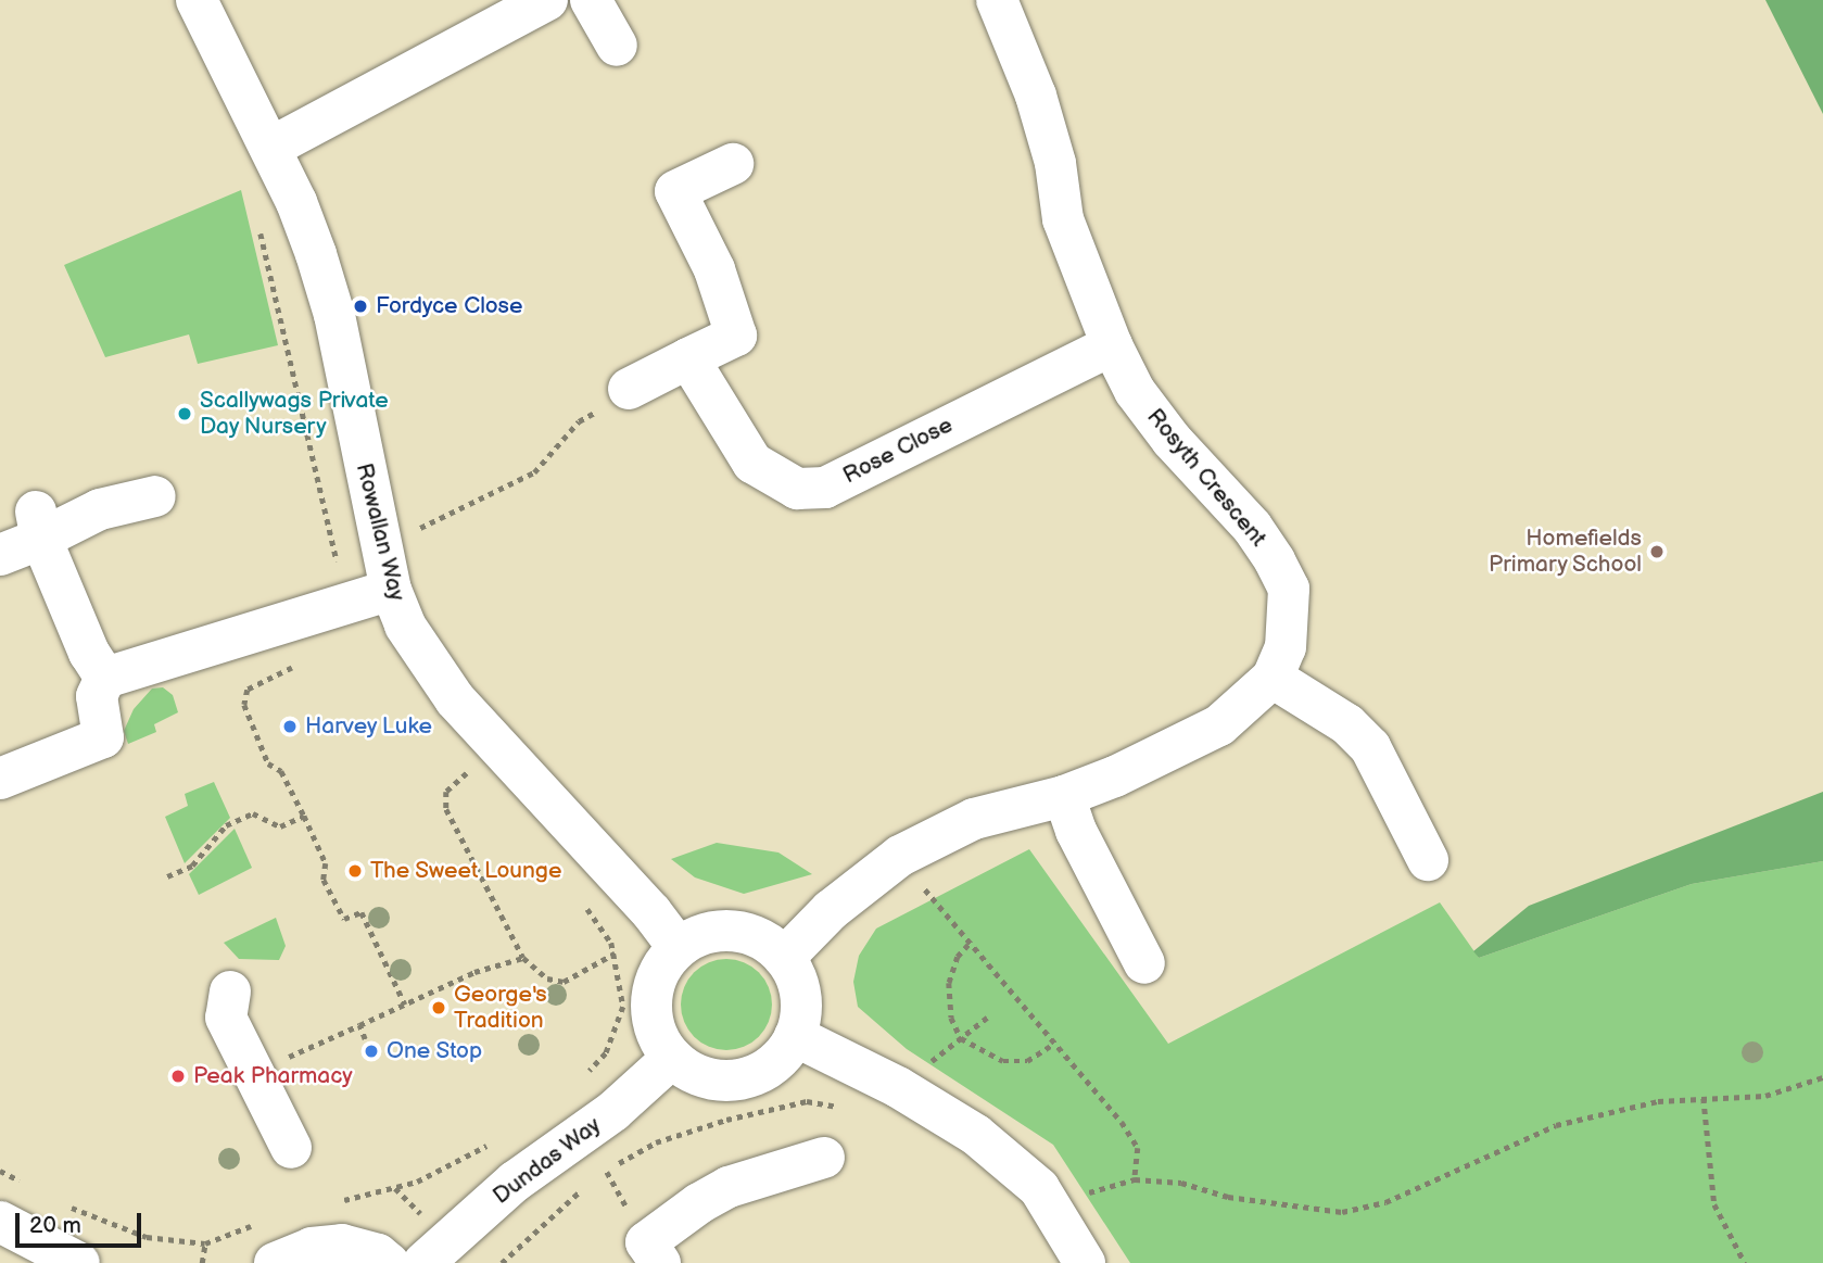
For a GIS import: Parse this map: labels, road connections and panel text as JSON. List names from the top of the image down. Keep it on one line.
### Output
{"streets":{"street":["Rose Close","Rosyth Crescent","Rowallan Way","Dundas Way"]},"crossings":[["Rose Close","Rosyth Crescent"],["Rowallan Way","Dundas Way"]],"places":["Fordyce Close","Scallywags Private Day Nursery","Homefields Primary School","Harvey Luke","The Sweet Lounge","George's Tradition","One Stop","Peak Pharmacy"],"scale_bar":"20 m"}
